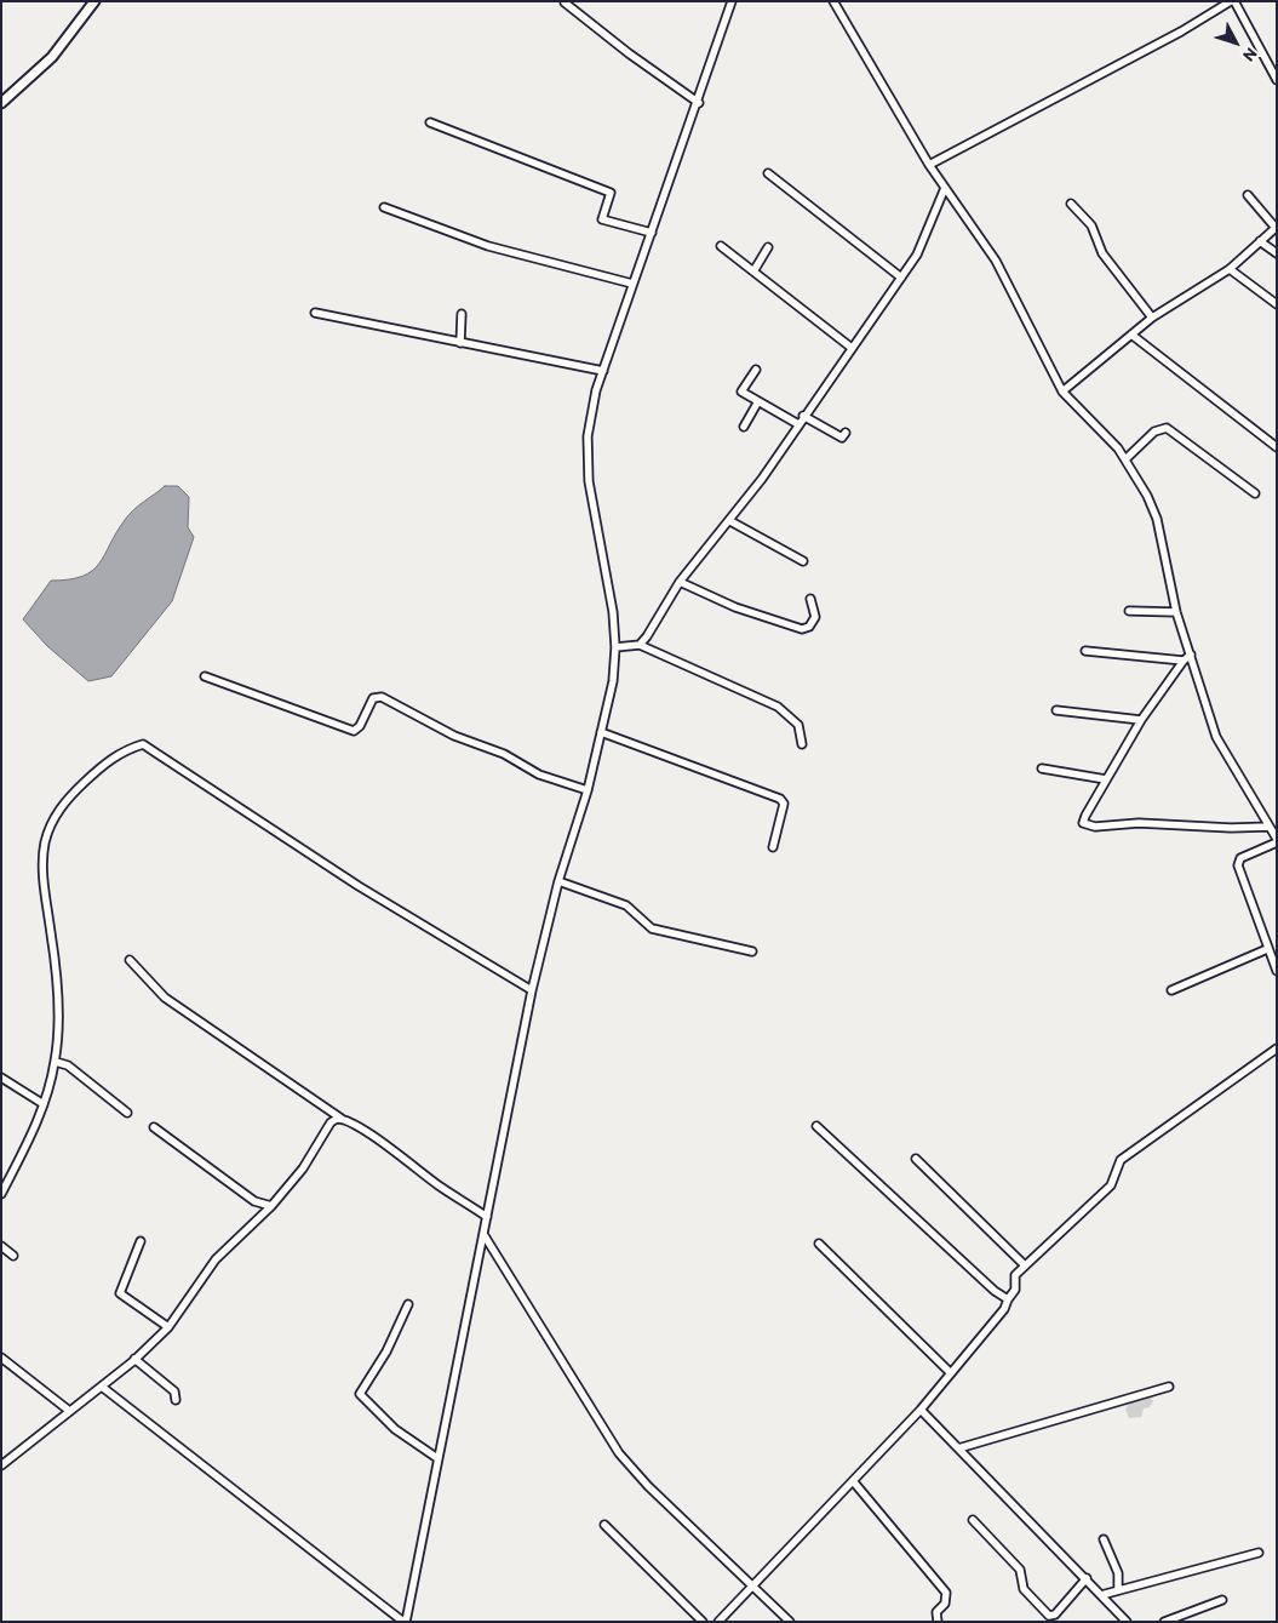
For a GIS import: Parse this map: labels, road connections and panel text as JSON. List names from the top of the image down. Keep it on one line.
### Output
{"north":"bottom right"}
